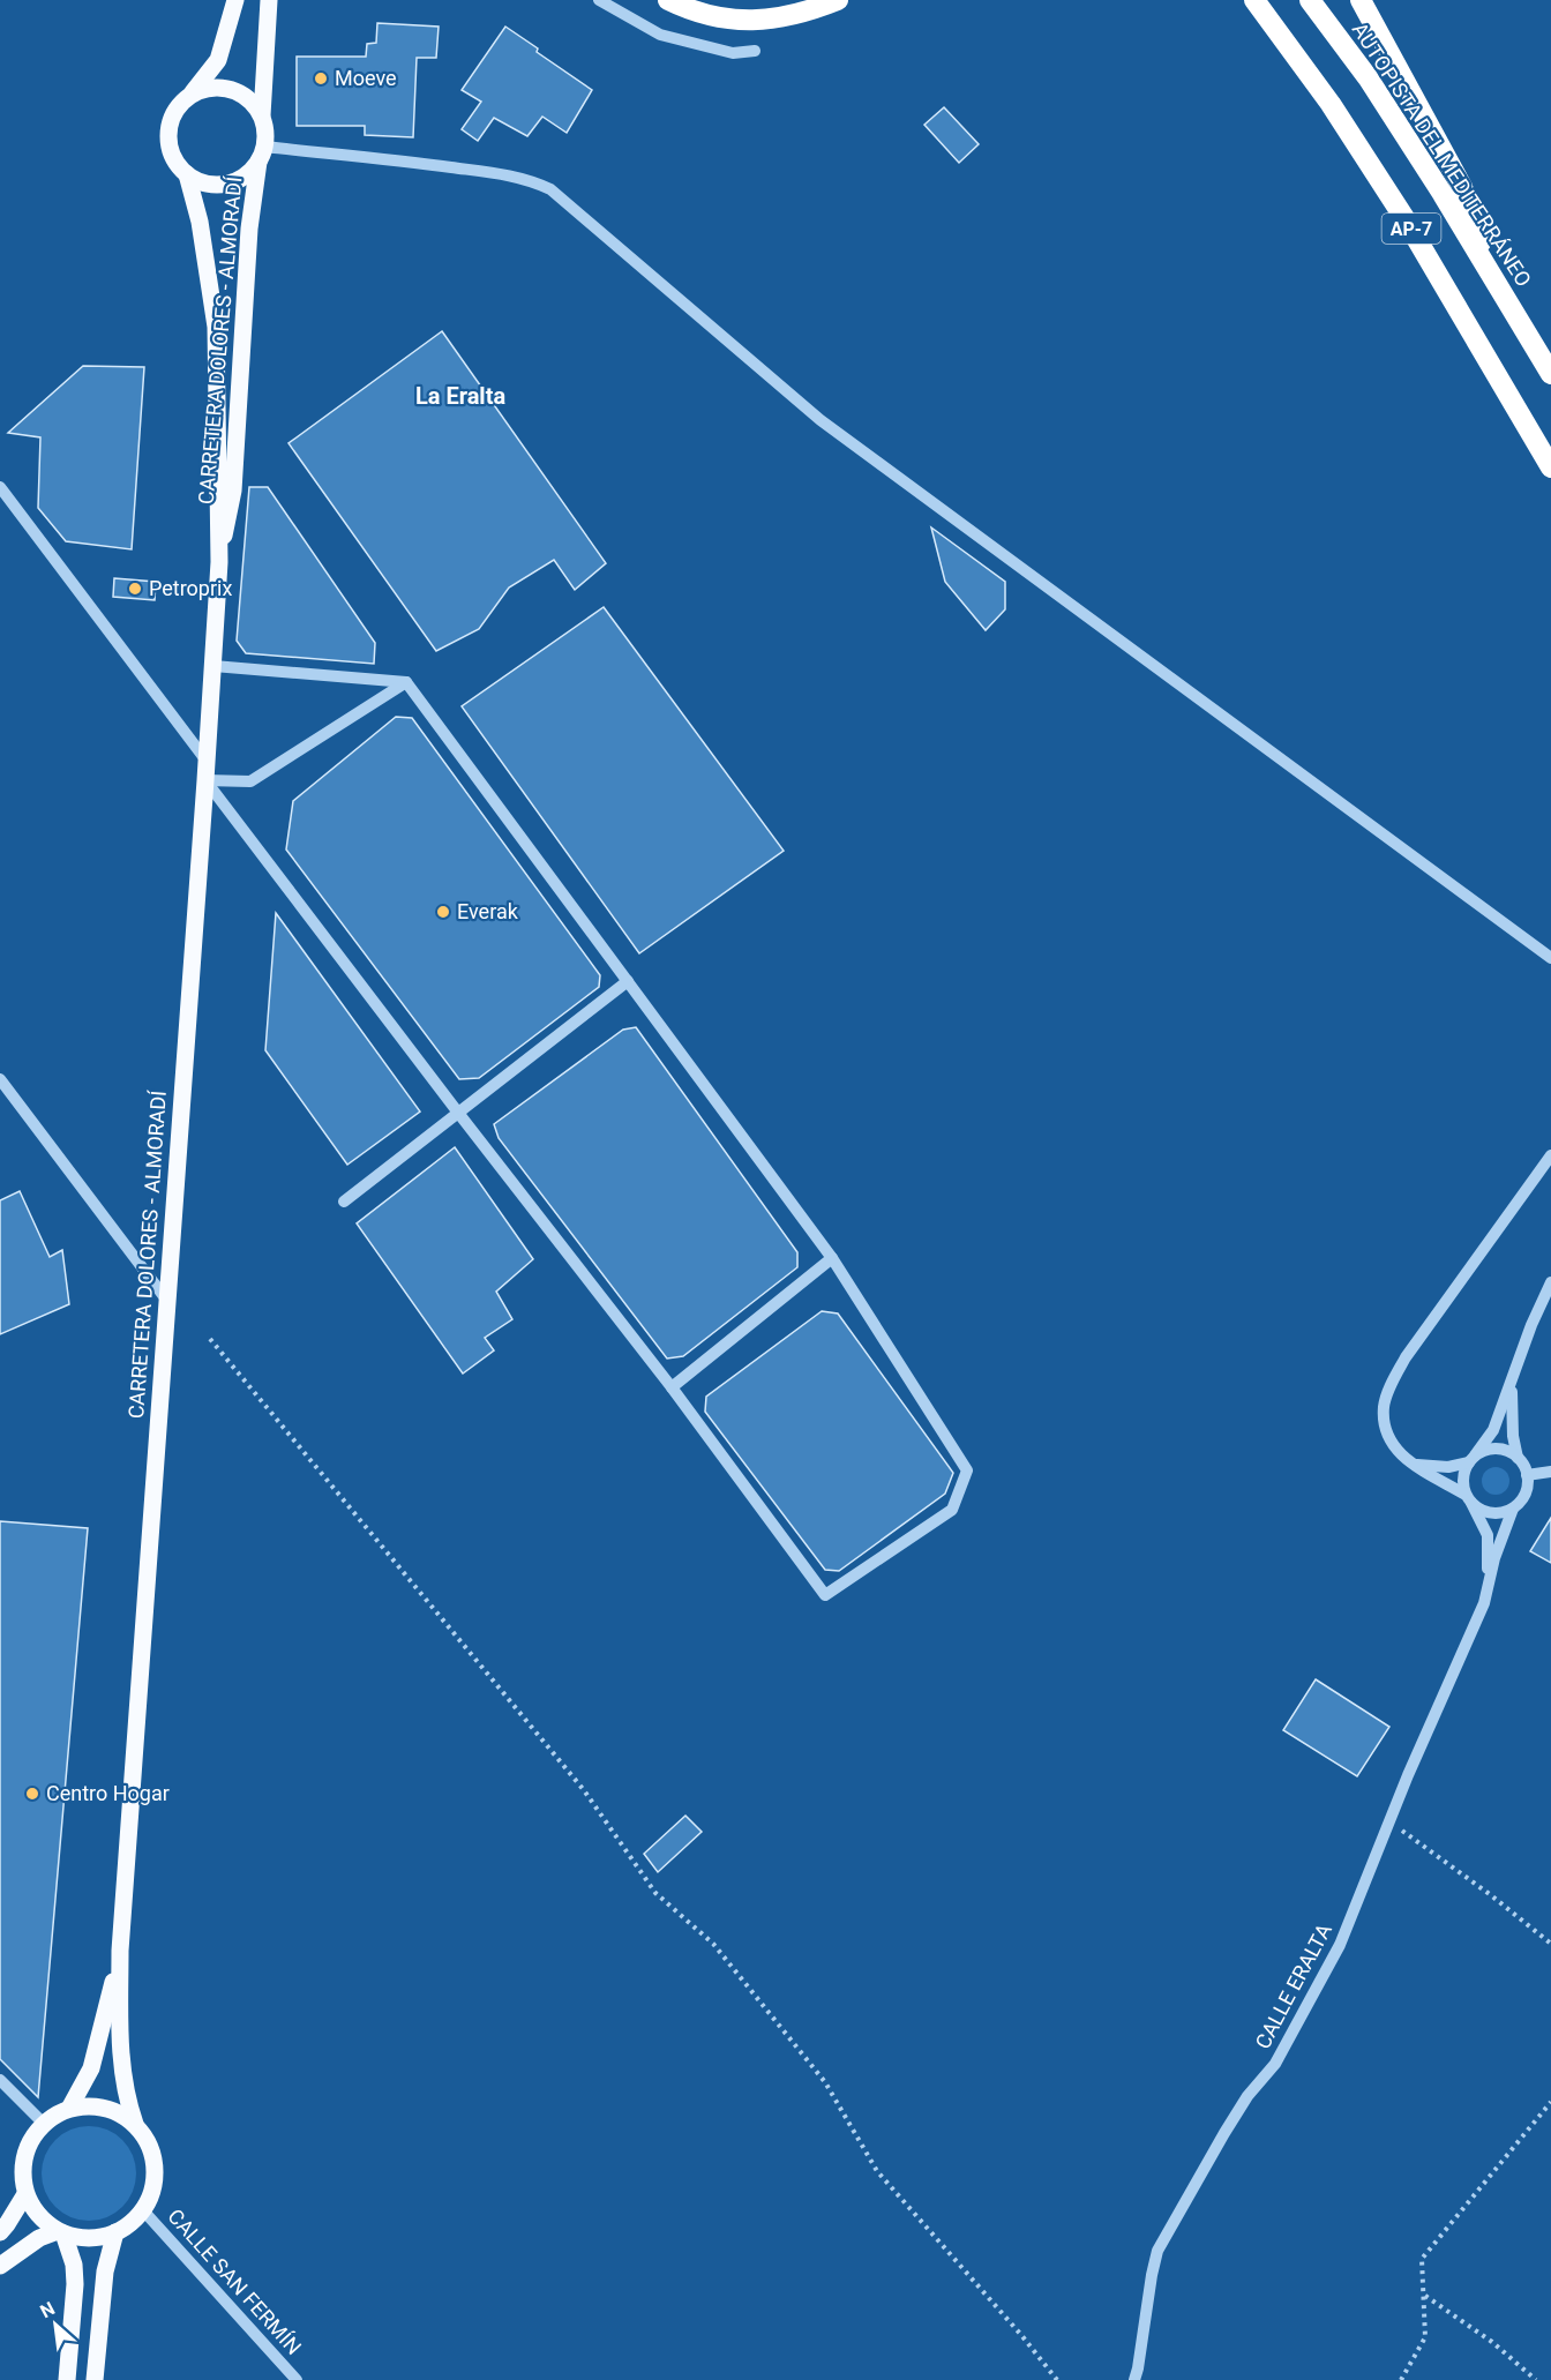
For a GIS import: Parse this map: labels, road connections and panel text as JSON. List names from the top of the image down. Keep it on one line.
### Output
{"streets":{"highway":["AUTOPISTA DEL MEDITERRÁNEO","AP-7"],"main road":["CARRETERA DOLORES - ALMORADÍ"],"street":["CALLE ERALTA","CALLE SAN FERMÍN"]},"districts":["La Eralta"],"places":["Moeve","Petroprix","Everak","Centro Hogar"],"north":"top left"}
